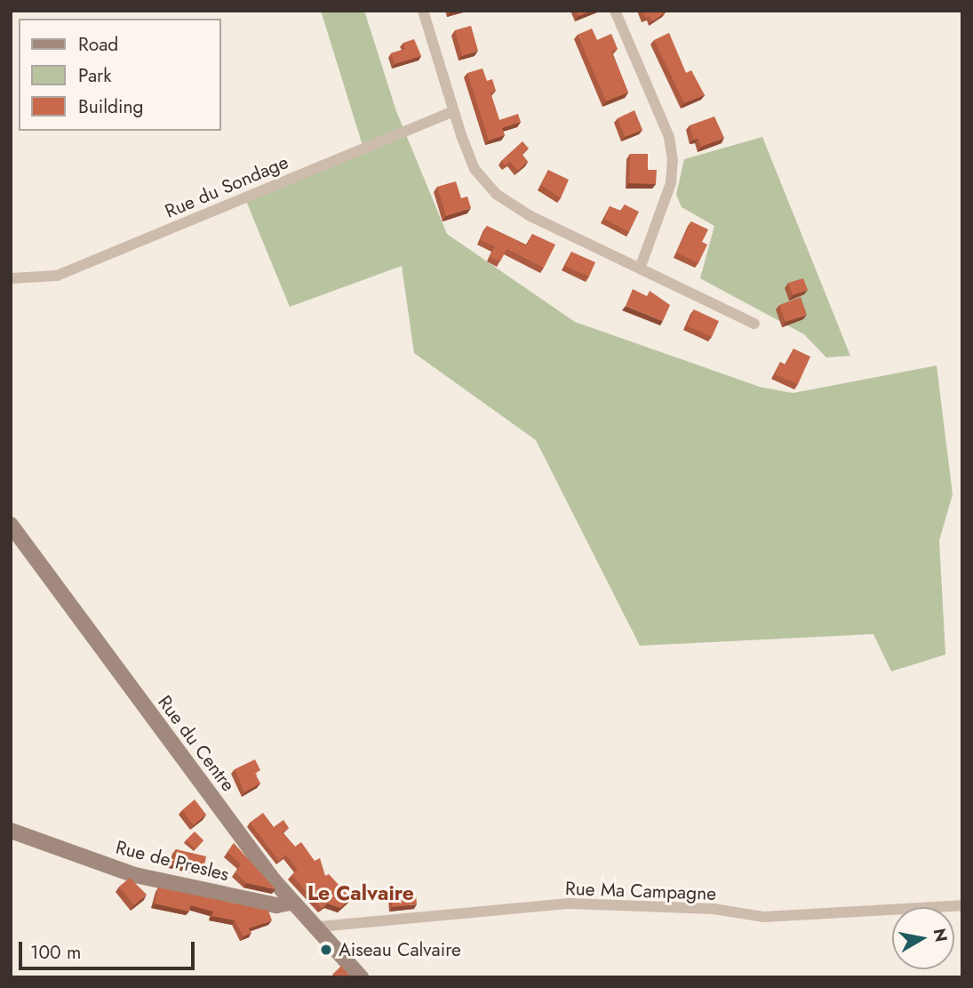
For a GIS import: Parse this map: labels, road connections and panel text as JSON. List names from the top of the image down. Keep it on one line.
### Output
{"streets":{"street":["Rue du Sondage","Rue du Centre","Rue de Presles","Rue Ma Campagne"]},"crossings":[["Rue du Centre","Rue de Presles"],["Rue du Centre","Rue Ma Campagne"]],"districts":["Le Calvaire"],"places":["Aiseau Calvaire"],"legend":["Road","Park","Building"],"scale_bar":"100 m","north":"right"}
